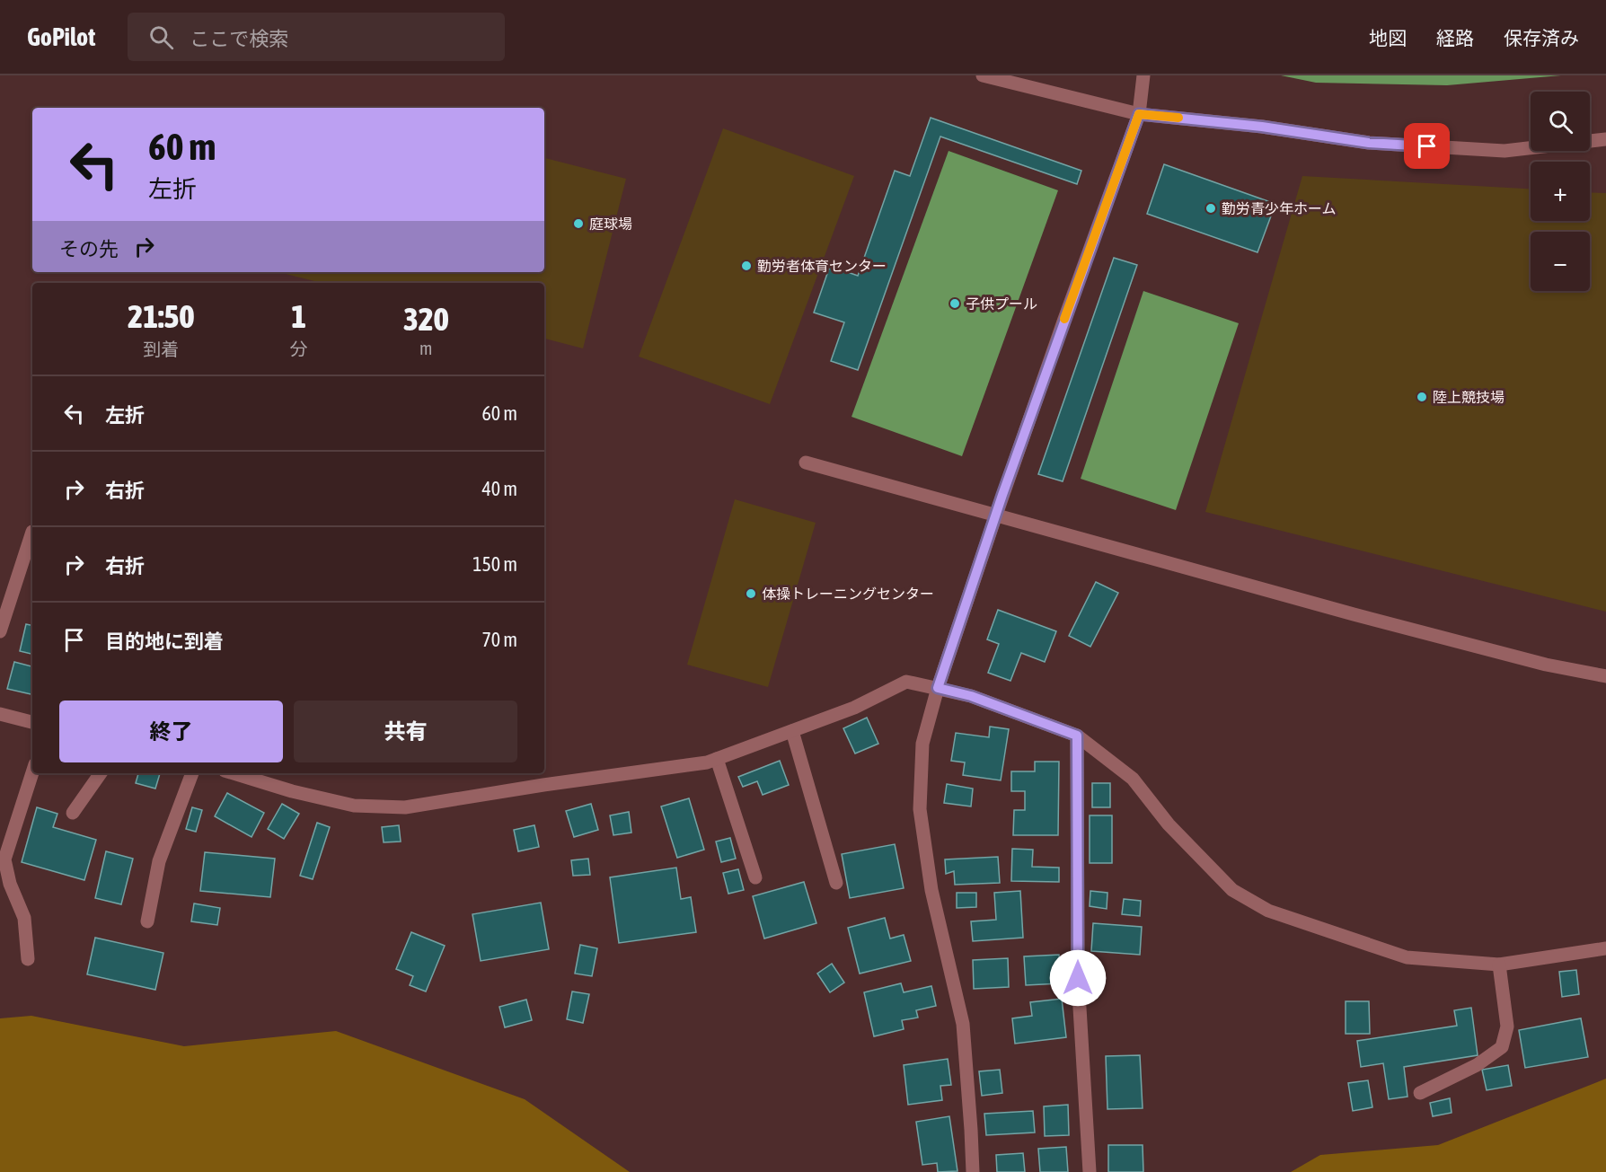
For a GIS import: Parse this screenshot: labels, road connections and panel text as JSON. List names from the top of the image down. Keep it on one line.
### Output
{"places":["勤労青少年ホーム","庭球場","勤労者体育センター","子供プール","陸上競技場","体操トレーニングセンター"],"page":{"header":"GoPilot","search":"ここで検索","nav":["地図","経路","保存済み"],"map_buttons":["+","−"],"turn":["60 m","左折"],"then":"その先","eta":["21:50","到着","1","分","320","m"],"list":[{"name":"左折","value":"60 m"},{"name":"右折","value":"40 m"},{"name":"右折","value":"150 m"},{"name":"目的地に到着","value":"70 m"}],"buttons":["終了","共有"]}}
